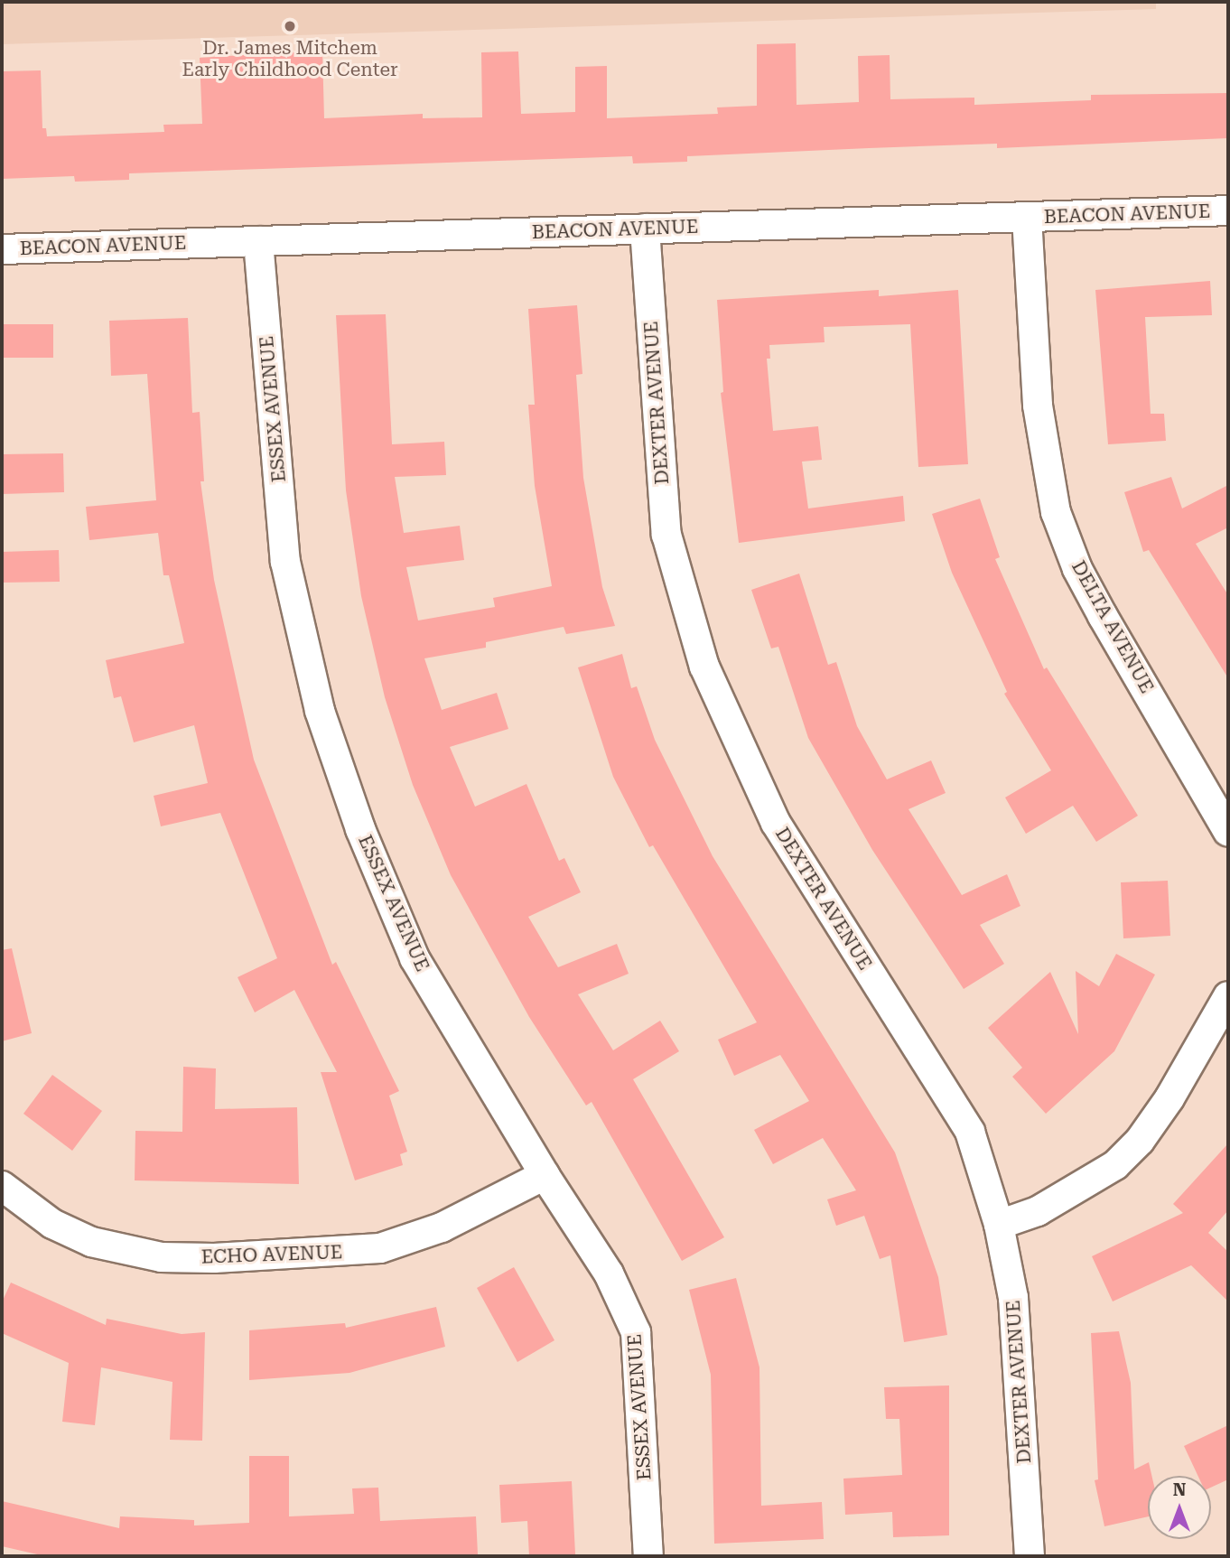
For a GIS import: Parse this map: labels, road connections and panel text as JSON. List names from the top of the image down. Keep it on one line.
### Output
{"streets":{"street":["BEACON AVENUE","DEXTER AVENUE","ESSEX AVENUE","DELTA AVENUE","ECHO AVENUE"]},"crossings":[["BEACON AVENUE","DEXTER AVENUE"],["BEACON AVENUE","ESSEX AVENUE"],["BEACON AVENUE","DELTA AVENUE"],["ESSEX AVENUE","ECHO AVENUE"]],"places":["Dr. James Mitchem Early Childhood Center"],"north":"top"}
